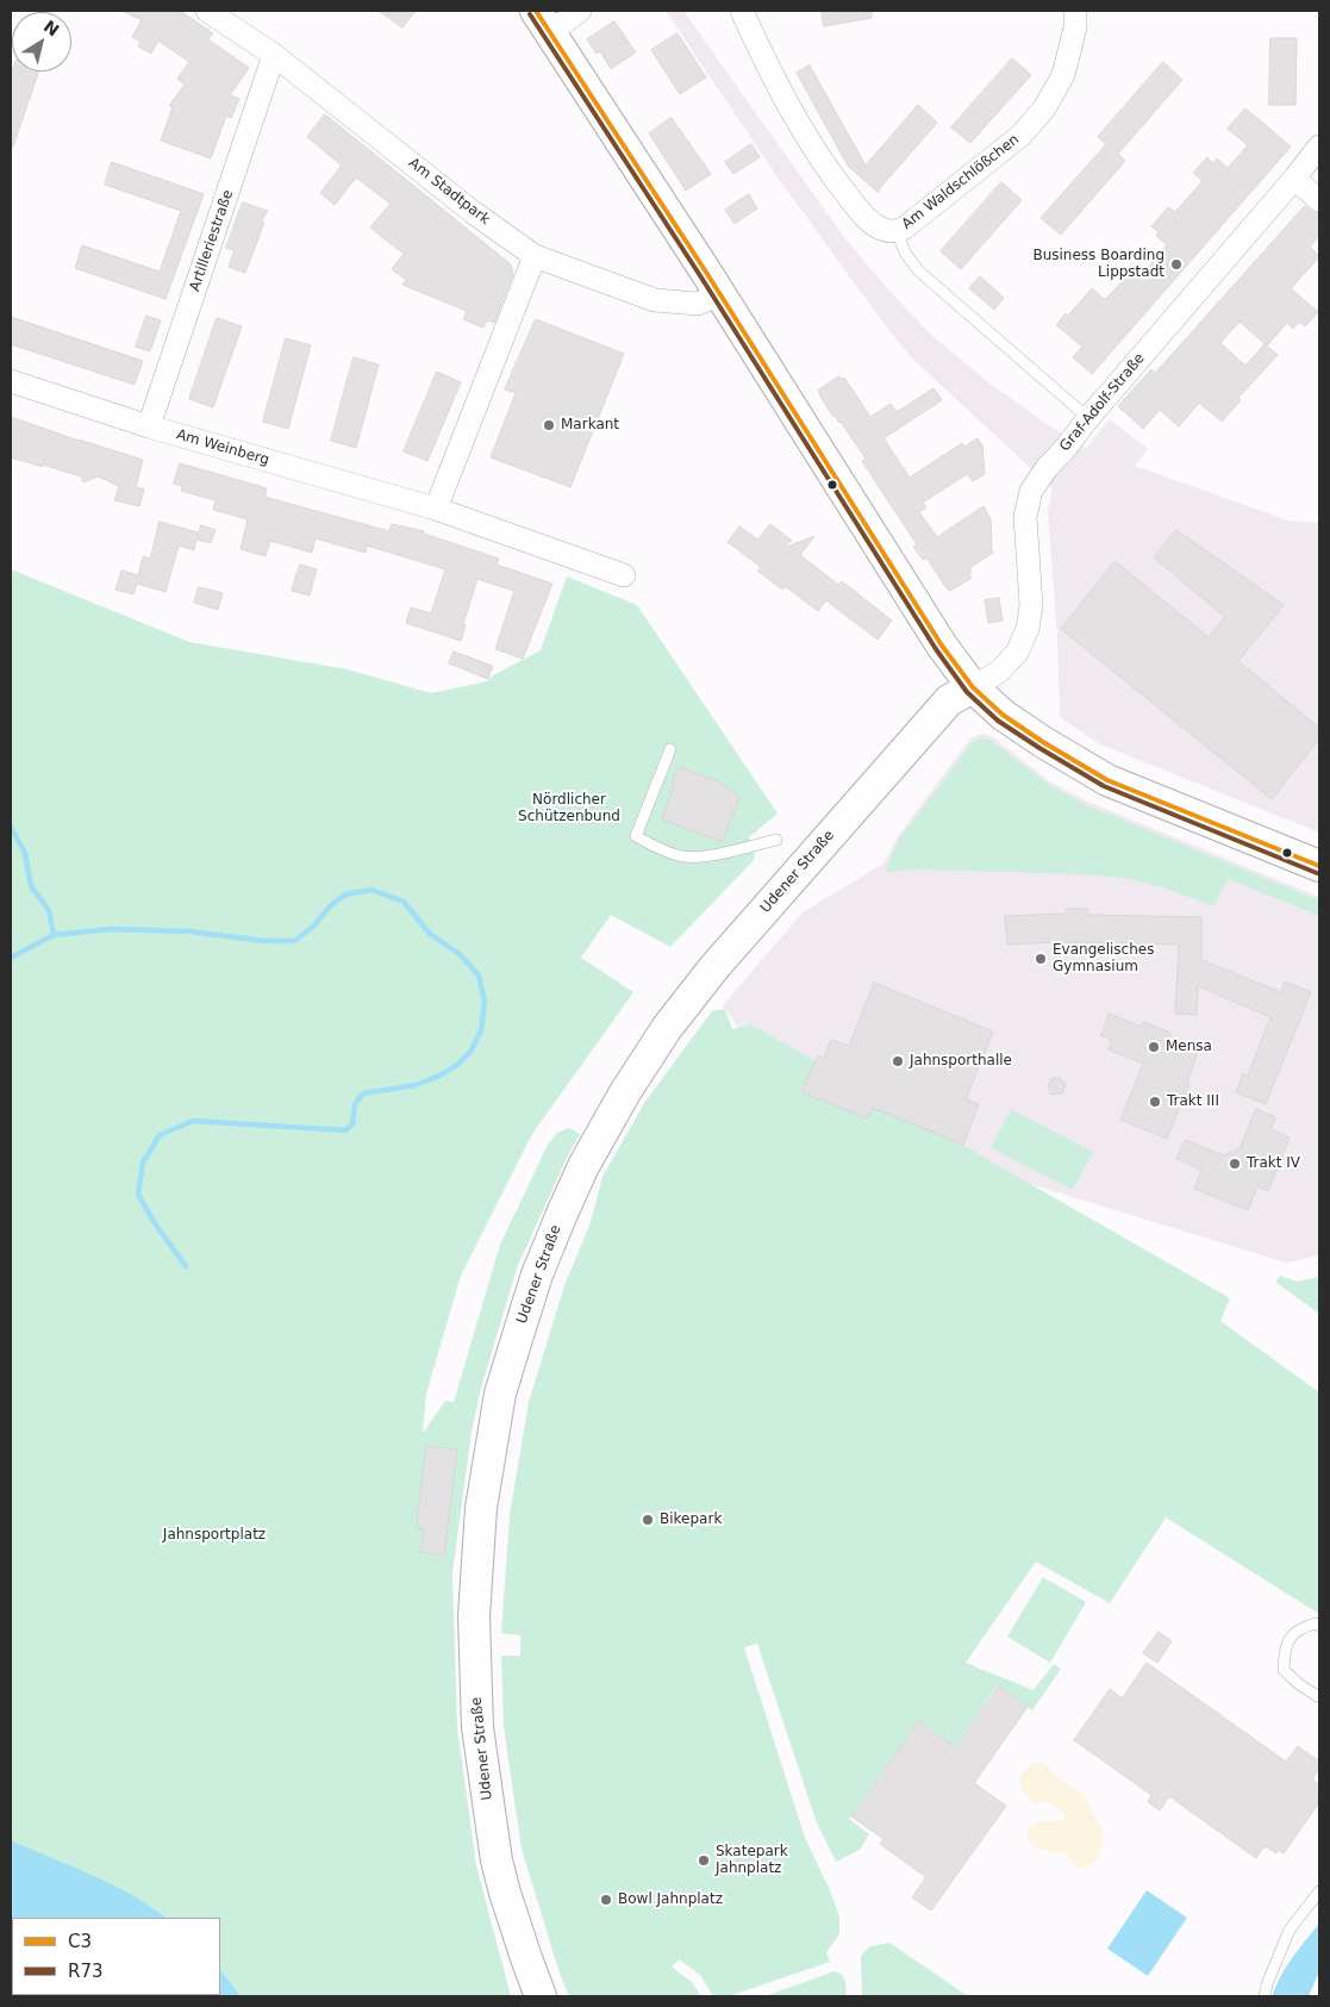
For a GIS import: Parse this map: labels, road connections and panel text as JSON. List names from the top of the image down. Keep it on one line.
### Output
{"streets":{"main road":["Udener Straße"],"street":["Am Waldschlößchen","Am Stadtpark","Artilleriestraße","Graf-Adolf-Straße","Am Weinberg"]},"crossings":[["Am Stadtpark","Artilleriestraße"],["Artilleriestraße","Am Weinberg"],["Graf-Adolf-Straße","Udener Straße"]],"parks":["Nördlicher Schützenbund","Jahnsportplatz"],"places":["Business Boarding Lippstadt","Markant","Evangelisches Gymnasium","Mensa","Jahnsporthalle","Trakt III","Trakt IV","Bikepark","Skatepark Jahnplatz","Bowl Jahnplatz"],"lines":["transit line C3","transit line R73"],"legend":["C3","R73"],"north":"top right"}
